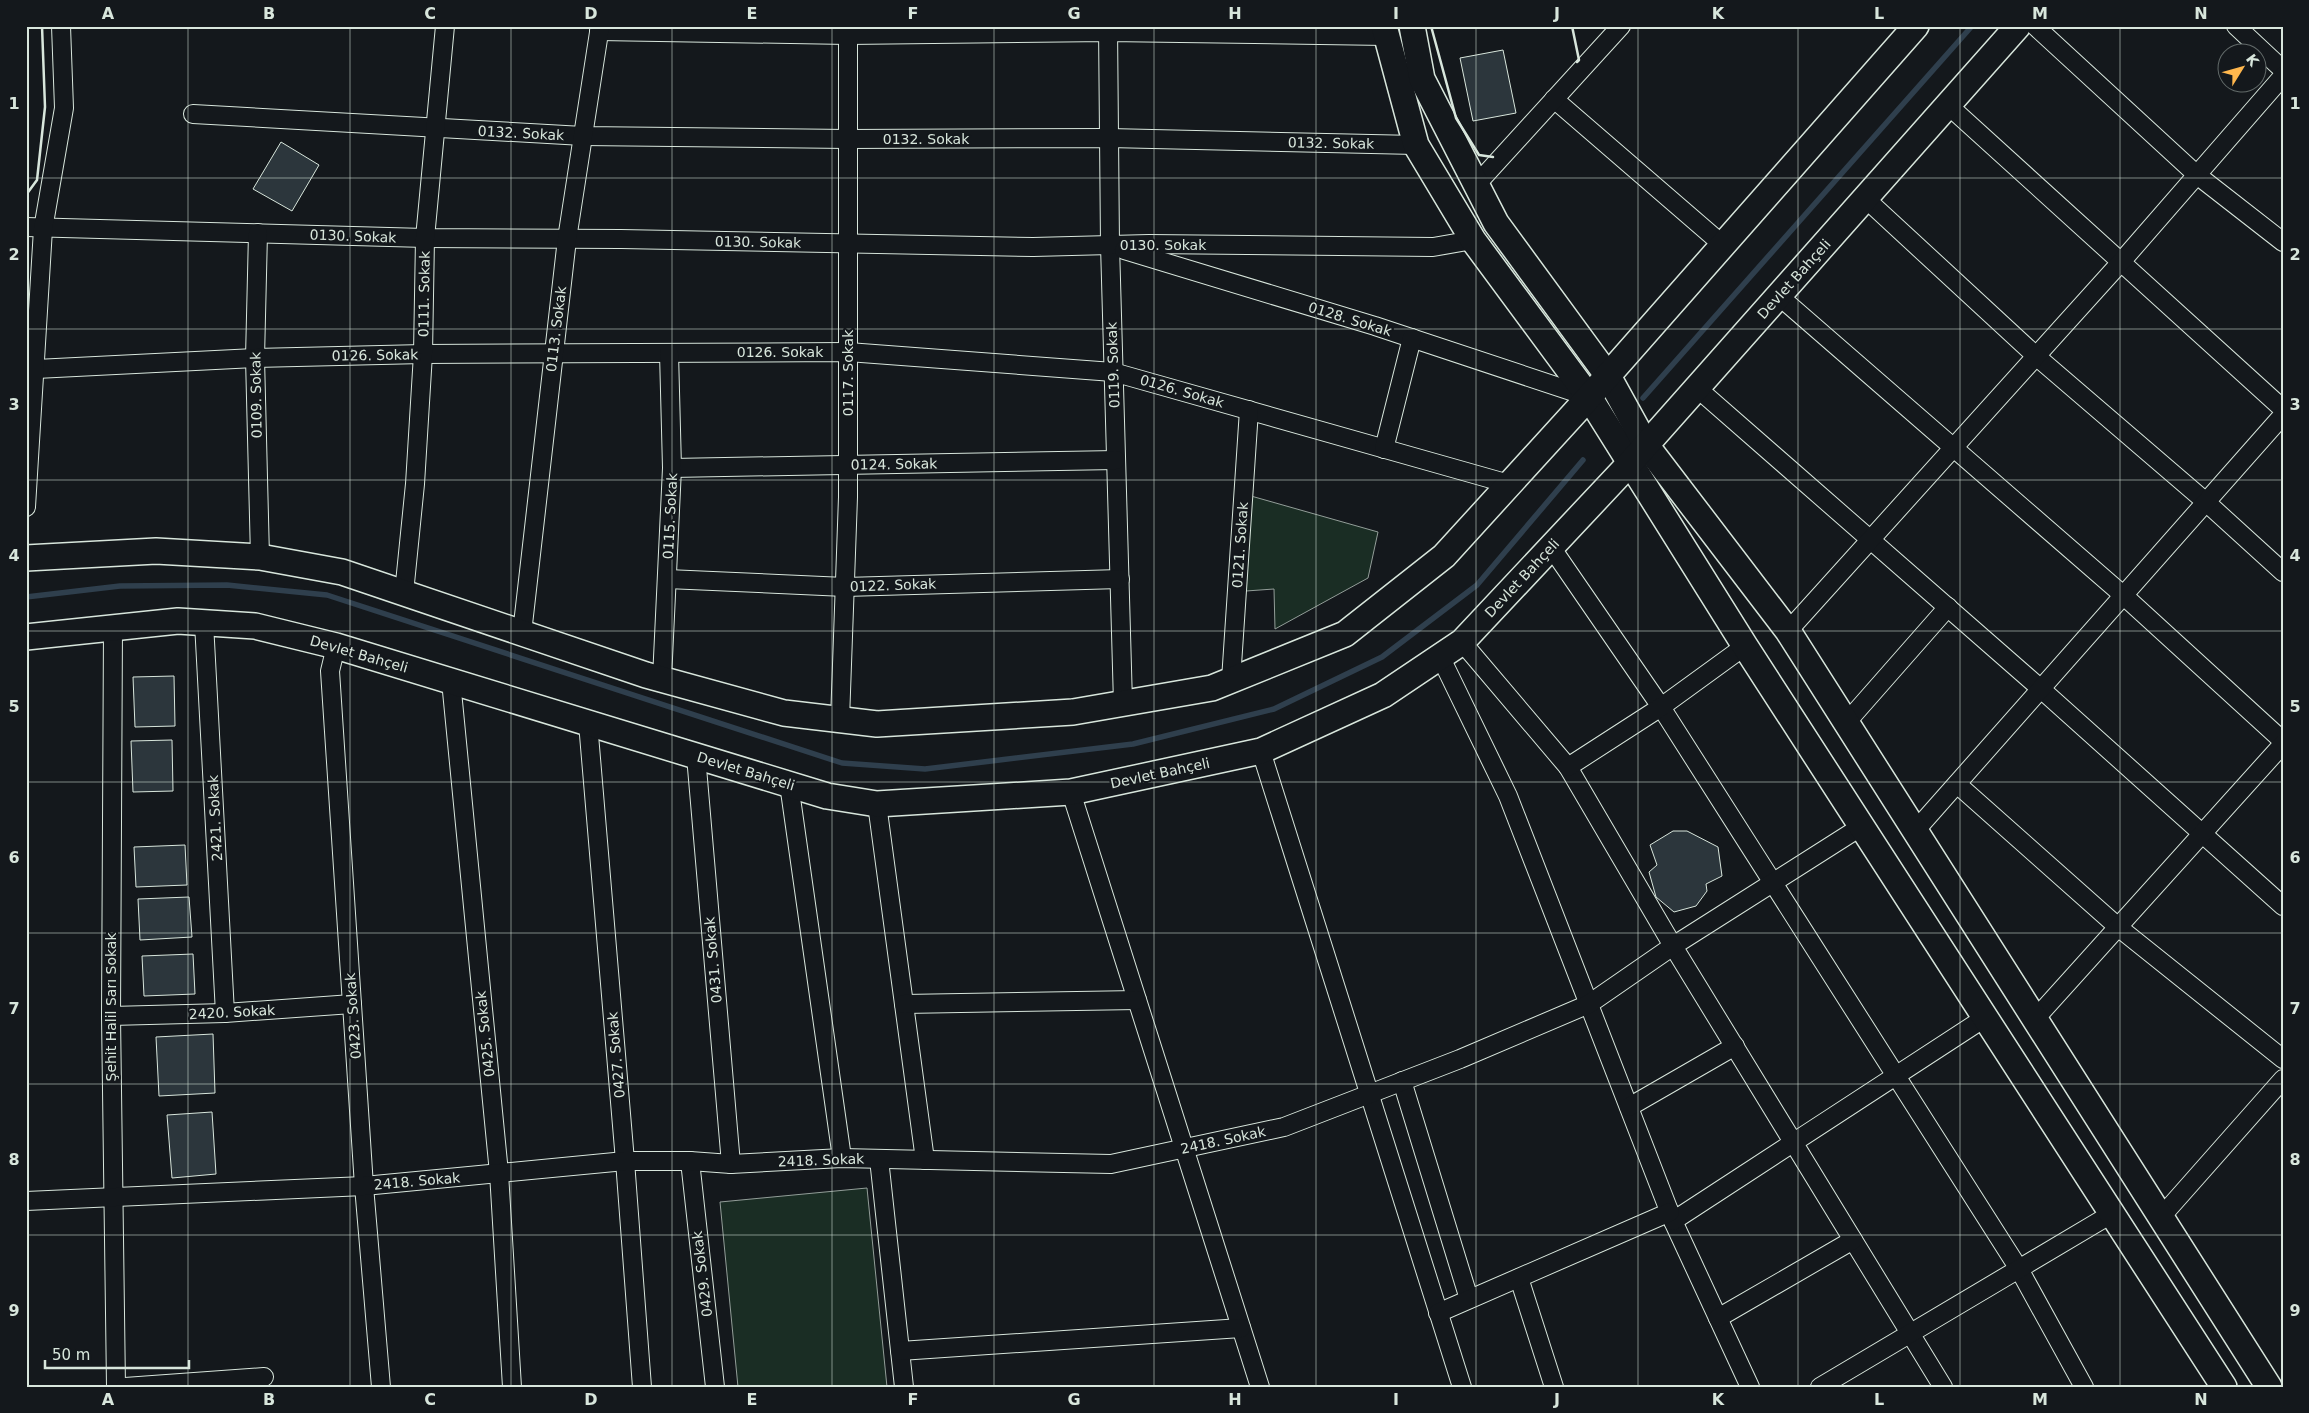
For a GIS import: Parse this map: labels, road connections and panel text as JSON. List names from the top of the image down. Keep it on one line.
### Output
{"streets":{"street":["0132. Sokak","0130. Sokak","Devlet Bahçeli","0111. Sokak","0128. Sokak","0113. Sokak","0126. Sokak","0119. Sokak","0117. Sokak","0109. Sokak","0124. Sokak","0115. Sokak","0121. Sokak","0122. Sokak","2421. Sokak","0431. Sokak","Şehit Halil Sarı Sokak","2420. Sokak","0423. Sokak","0425. Sokak","0427. Sokak","2418. Sokak","0429. Sokak"]},"crossings":[["0132. Sokak","0111. Sokak"],["0132. Sokak","0113. Sokak"],["0132. Sokak","0119. Sokak"],["0132. Sokak","0117. Sokak"],["0130. Sokak","0111. Sokak"],["0130. Sokak","0128. Sokak"],["0130. Sokak","0113. Sokak"],["0130. Sokak","0119. Sokak"],["0130. Sokak","0117. Sokak"],["0130. Sokak","0109. Sokak"],["Devlet Bahçeli","2421. Sokak"],["Devlet Bahçeli","0431. Sokak"],["Devlet Bahçeli","Şehit Halil Sarı Sokak"],["Devlet Bahçeli","0423. Sokak"],["Devlet Bahçeli","0425. Sokak"],["Devlet Bahçeli","0427. Sokak"],["0111. Sokak","0126. Sokak"],["0128. Sokak","0119. Sokak"],["0113. Sokak","0126. Sokak"],["0126. Sokak","0119. Sokak"],["0126. Sokak","0117. Sokak"],["0126. Sokak","0109. Sokak"],["0126. Sokak","0115. Sokak"],["0126. Sokak","0121. Sokak"],["0119. Sokak","0124. Sokak"],["0119. Sokak","0122. Sokak"],["0117. Sokak","0124. Sokak"],["0117. Sokak","0122. Sokak"],["0124. Sokak","0115. Sokak"],["0115. Sokak","0122. Sokak"],["2421. Sokak","2420. Sokak"],["0431. Sokak","2418. Sokak"],["Şehit Halil Sarı Sokak","2420. Sokak"],["Şehit Halil Sarı Sokak","2418. Sokak"],["2420. Sokak","0423. Sokak"],["0423. Sokak","2418. Sokak"],["0425. Sokak","2418. Sokak"],["0427. Sokak","2418. Sokak"],["2418. Sokak","0429. Sokak"]],"scale_bar":"50 m","north":"top right","grid":{"columns":["A","B","C","D","E","F","G","H","I","J","K","L","M","N"],"rows":["1","2","3","4","5","6","7","8","9"]}}
